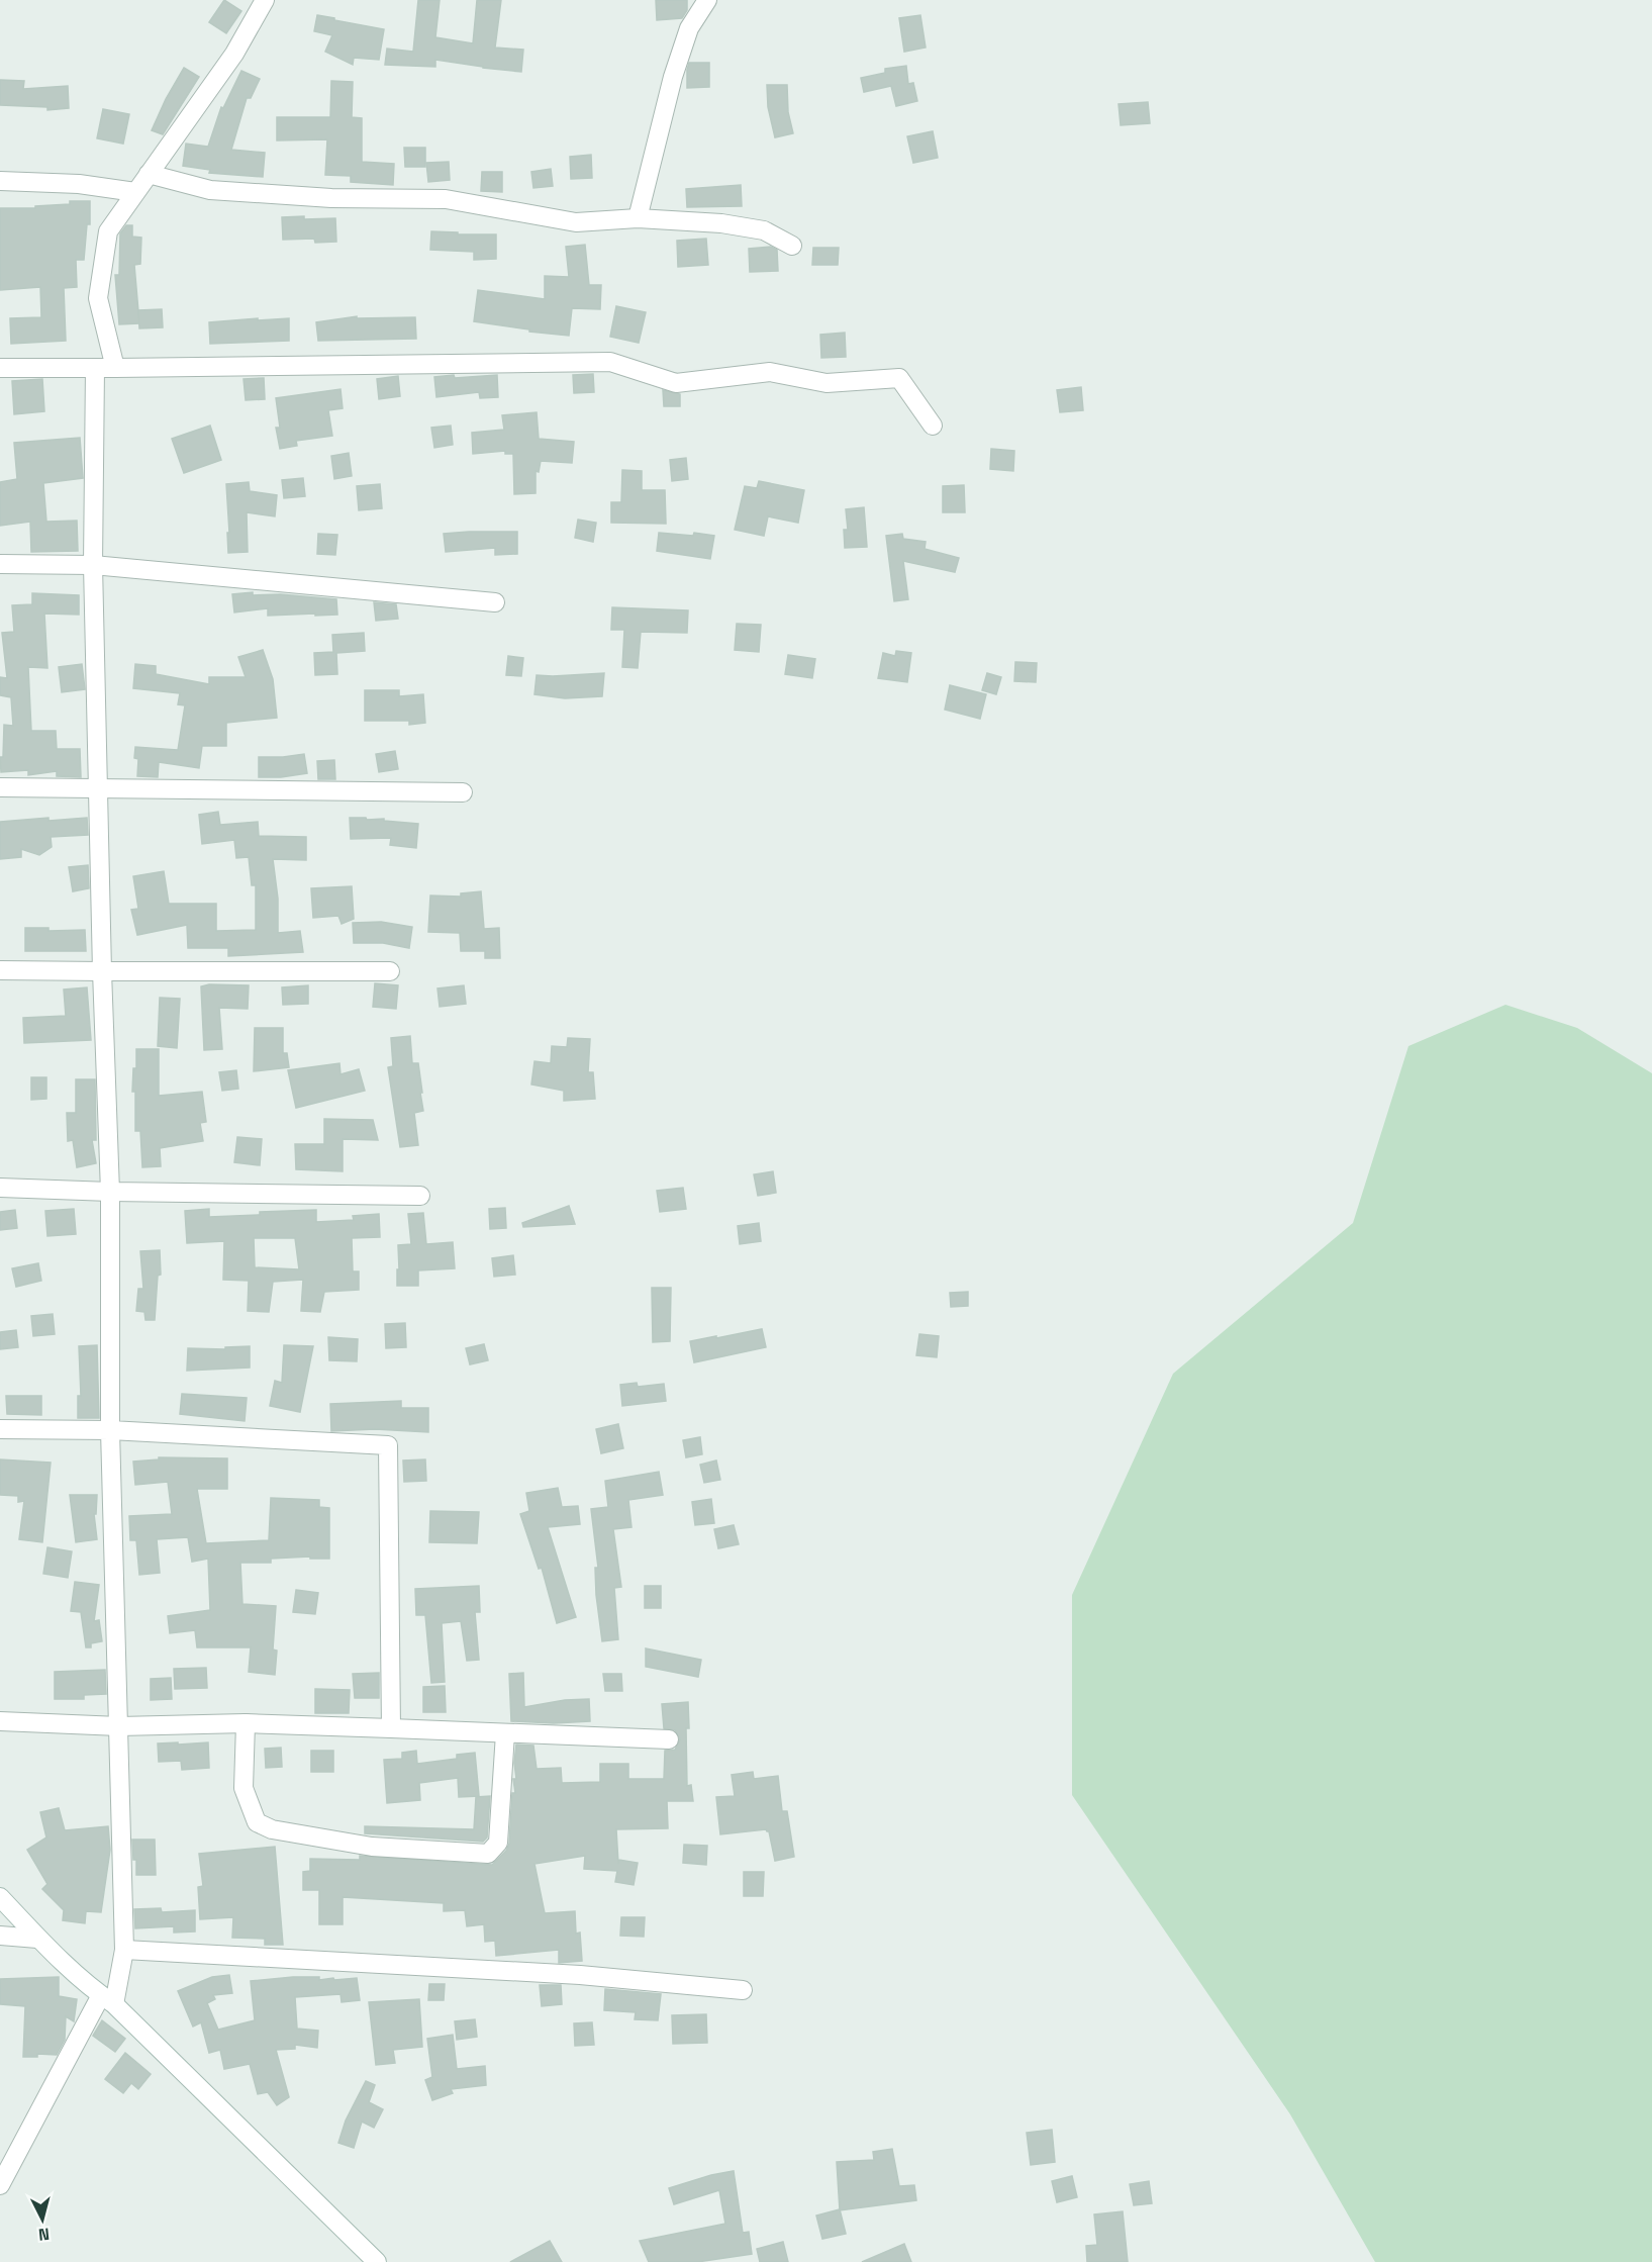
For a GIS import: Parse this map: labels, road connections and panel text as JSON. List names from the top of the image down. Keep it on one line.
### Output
{"north":"bottom"}
